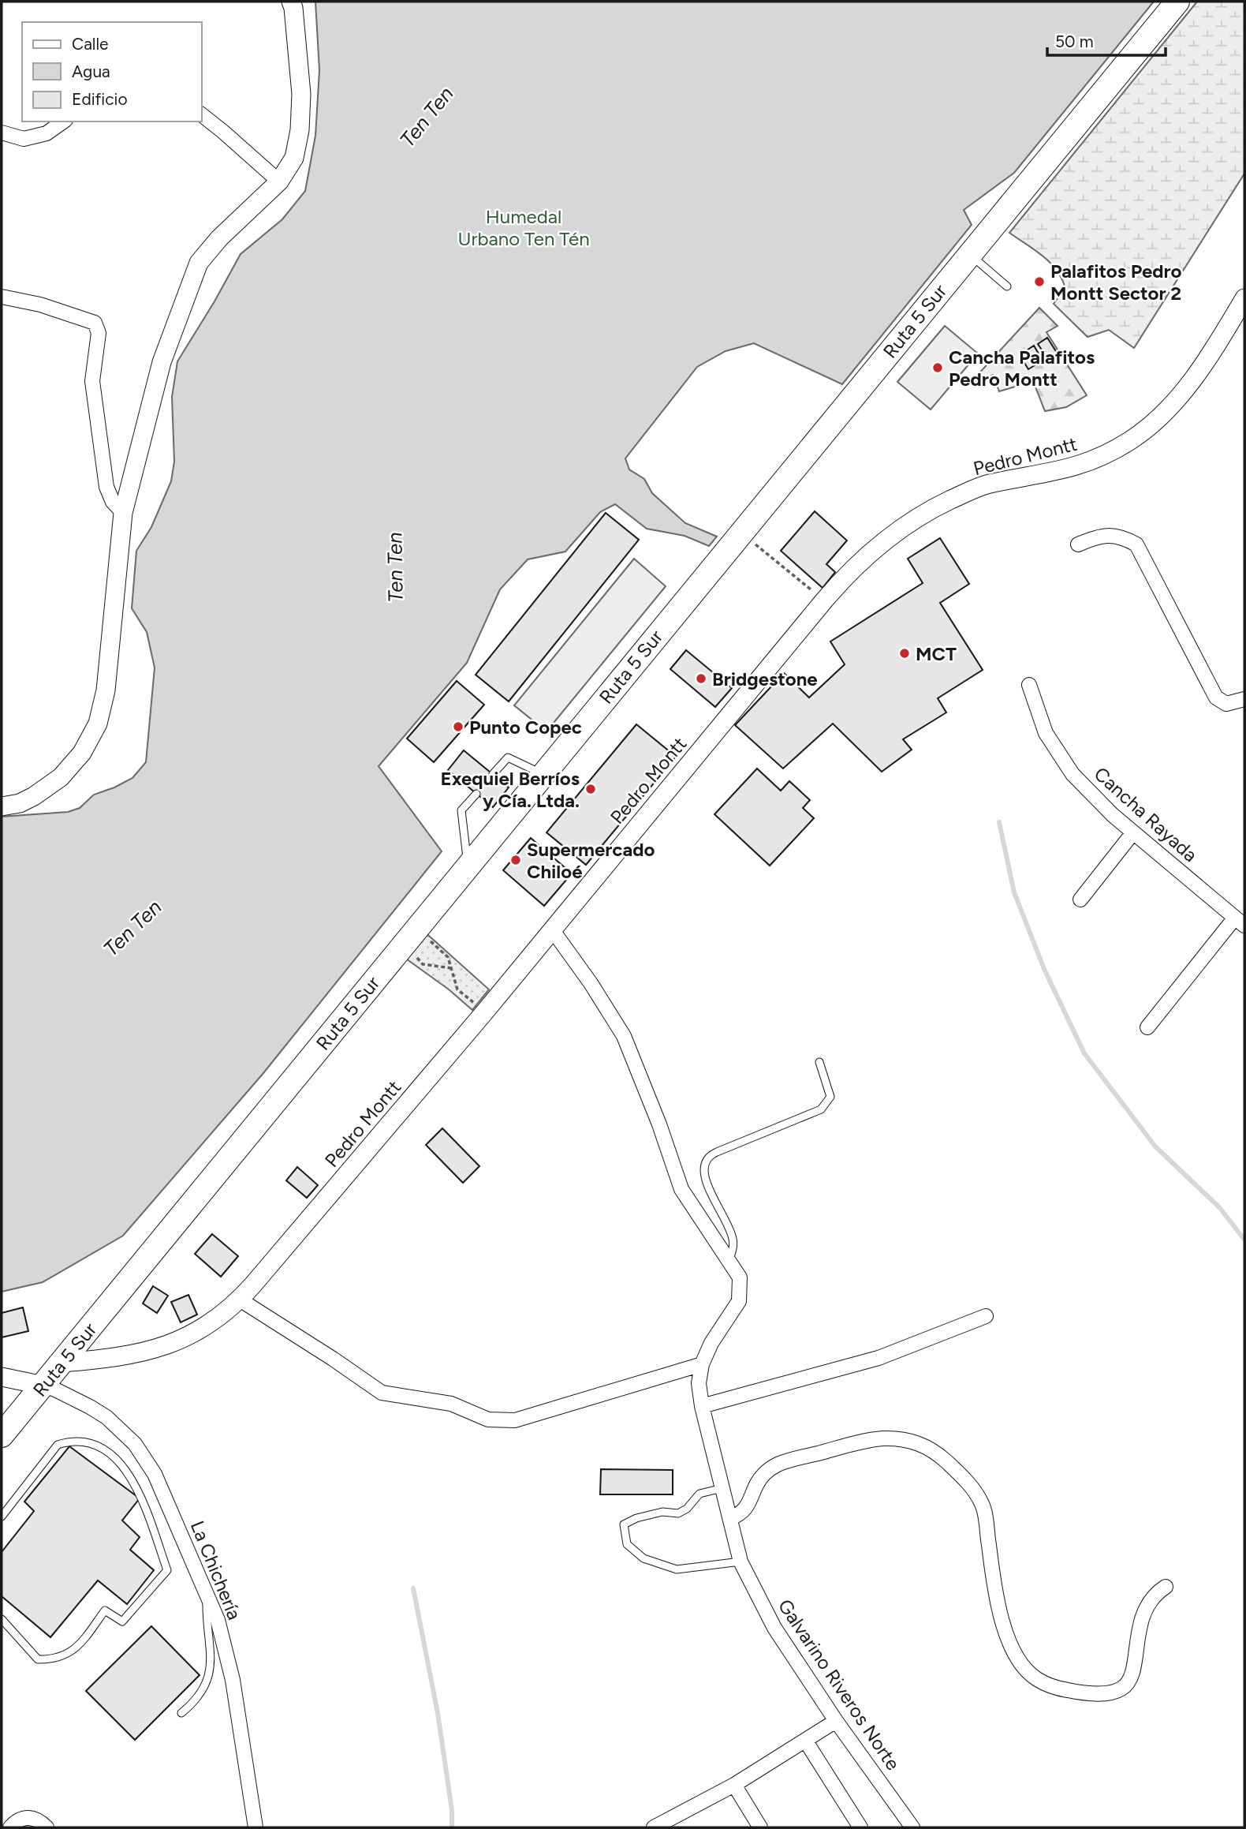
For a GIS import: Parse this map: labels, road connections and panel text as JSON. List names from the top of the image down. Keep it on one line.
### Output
{"streets":{"highway":["Ruta 5 Sur"],"street":["Pedro Montt","Cancha Rayada","La Chichería","Galvarino Riveros Norte"]},"crossings":[["Ruta 5 Sur","Pedro Montt"],["Ruta 5 Sur","La Chichería"],["Pedro Montt","Galvarino Riveros Norte"]],"water":["Ten Ten"],"parks":["Humedal Urbano Ten Tén"],"places":["Palafitos Pedro Montt Sector 2","Cancha Palafitos Pedro Montt","MCT","Bridgestone","Punto Copec","Exequiel Berríos y Cía. Ltda.","Supermercado Chiloé"],"legend":["Calle","Agua","Edificio"],"scale_bar":"50 m"}
